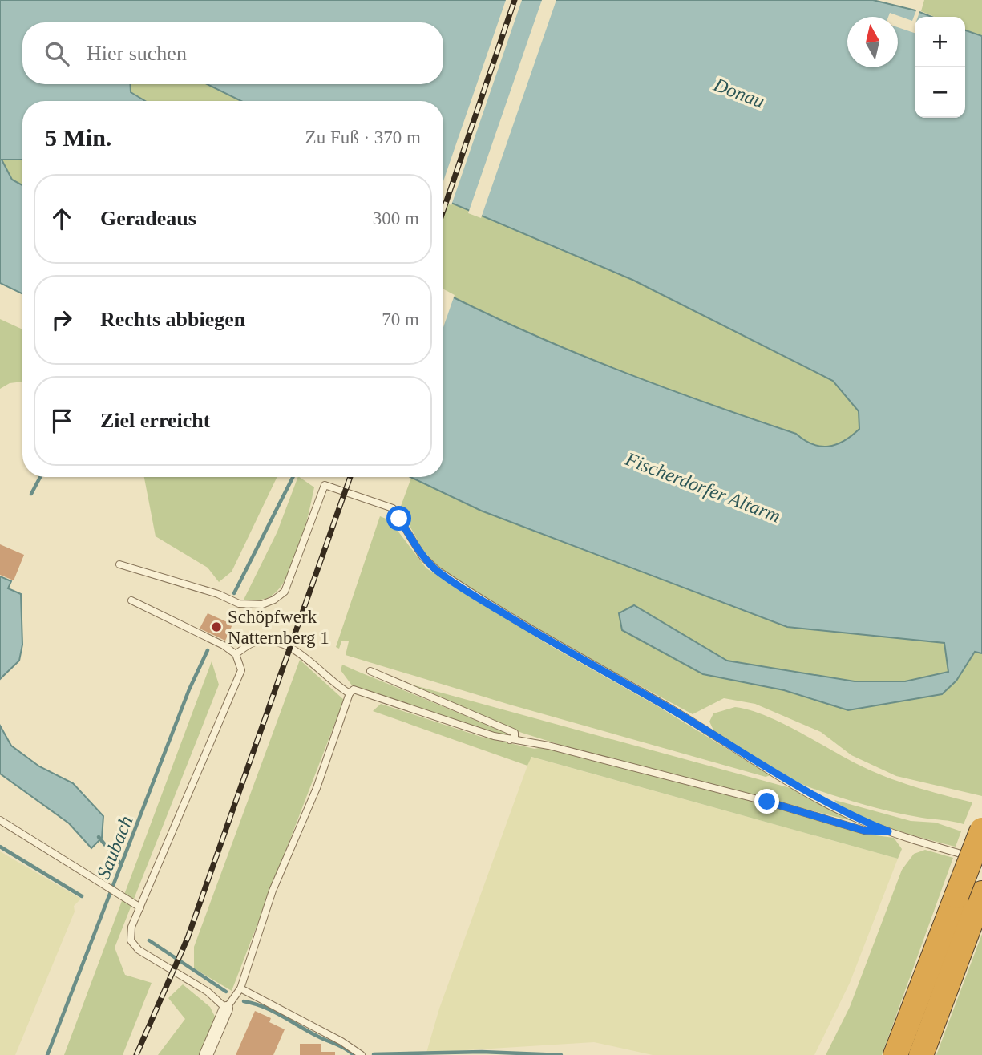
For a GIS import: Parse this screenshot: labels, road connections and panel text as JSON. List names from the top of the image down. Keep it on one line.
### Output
{"water":["Donau","Fischerdorfer Altarm","Saubach"],"places":["Schöpfwerk Natternberg 1"],"north":"top","page":{"map_buttons":["+","−"],"search":"Hier suchen","heading":["5 Min.","Zu Fuß · 370 m"],"list":[["Geradeaus","300 m"],["Rechts abbiegen","70 m"],"Ziel erreicht"]}}
